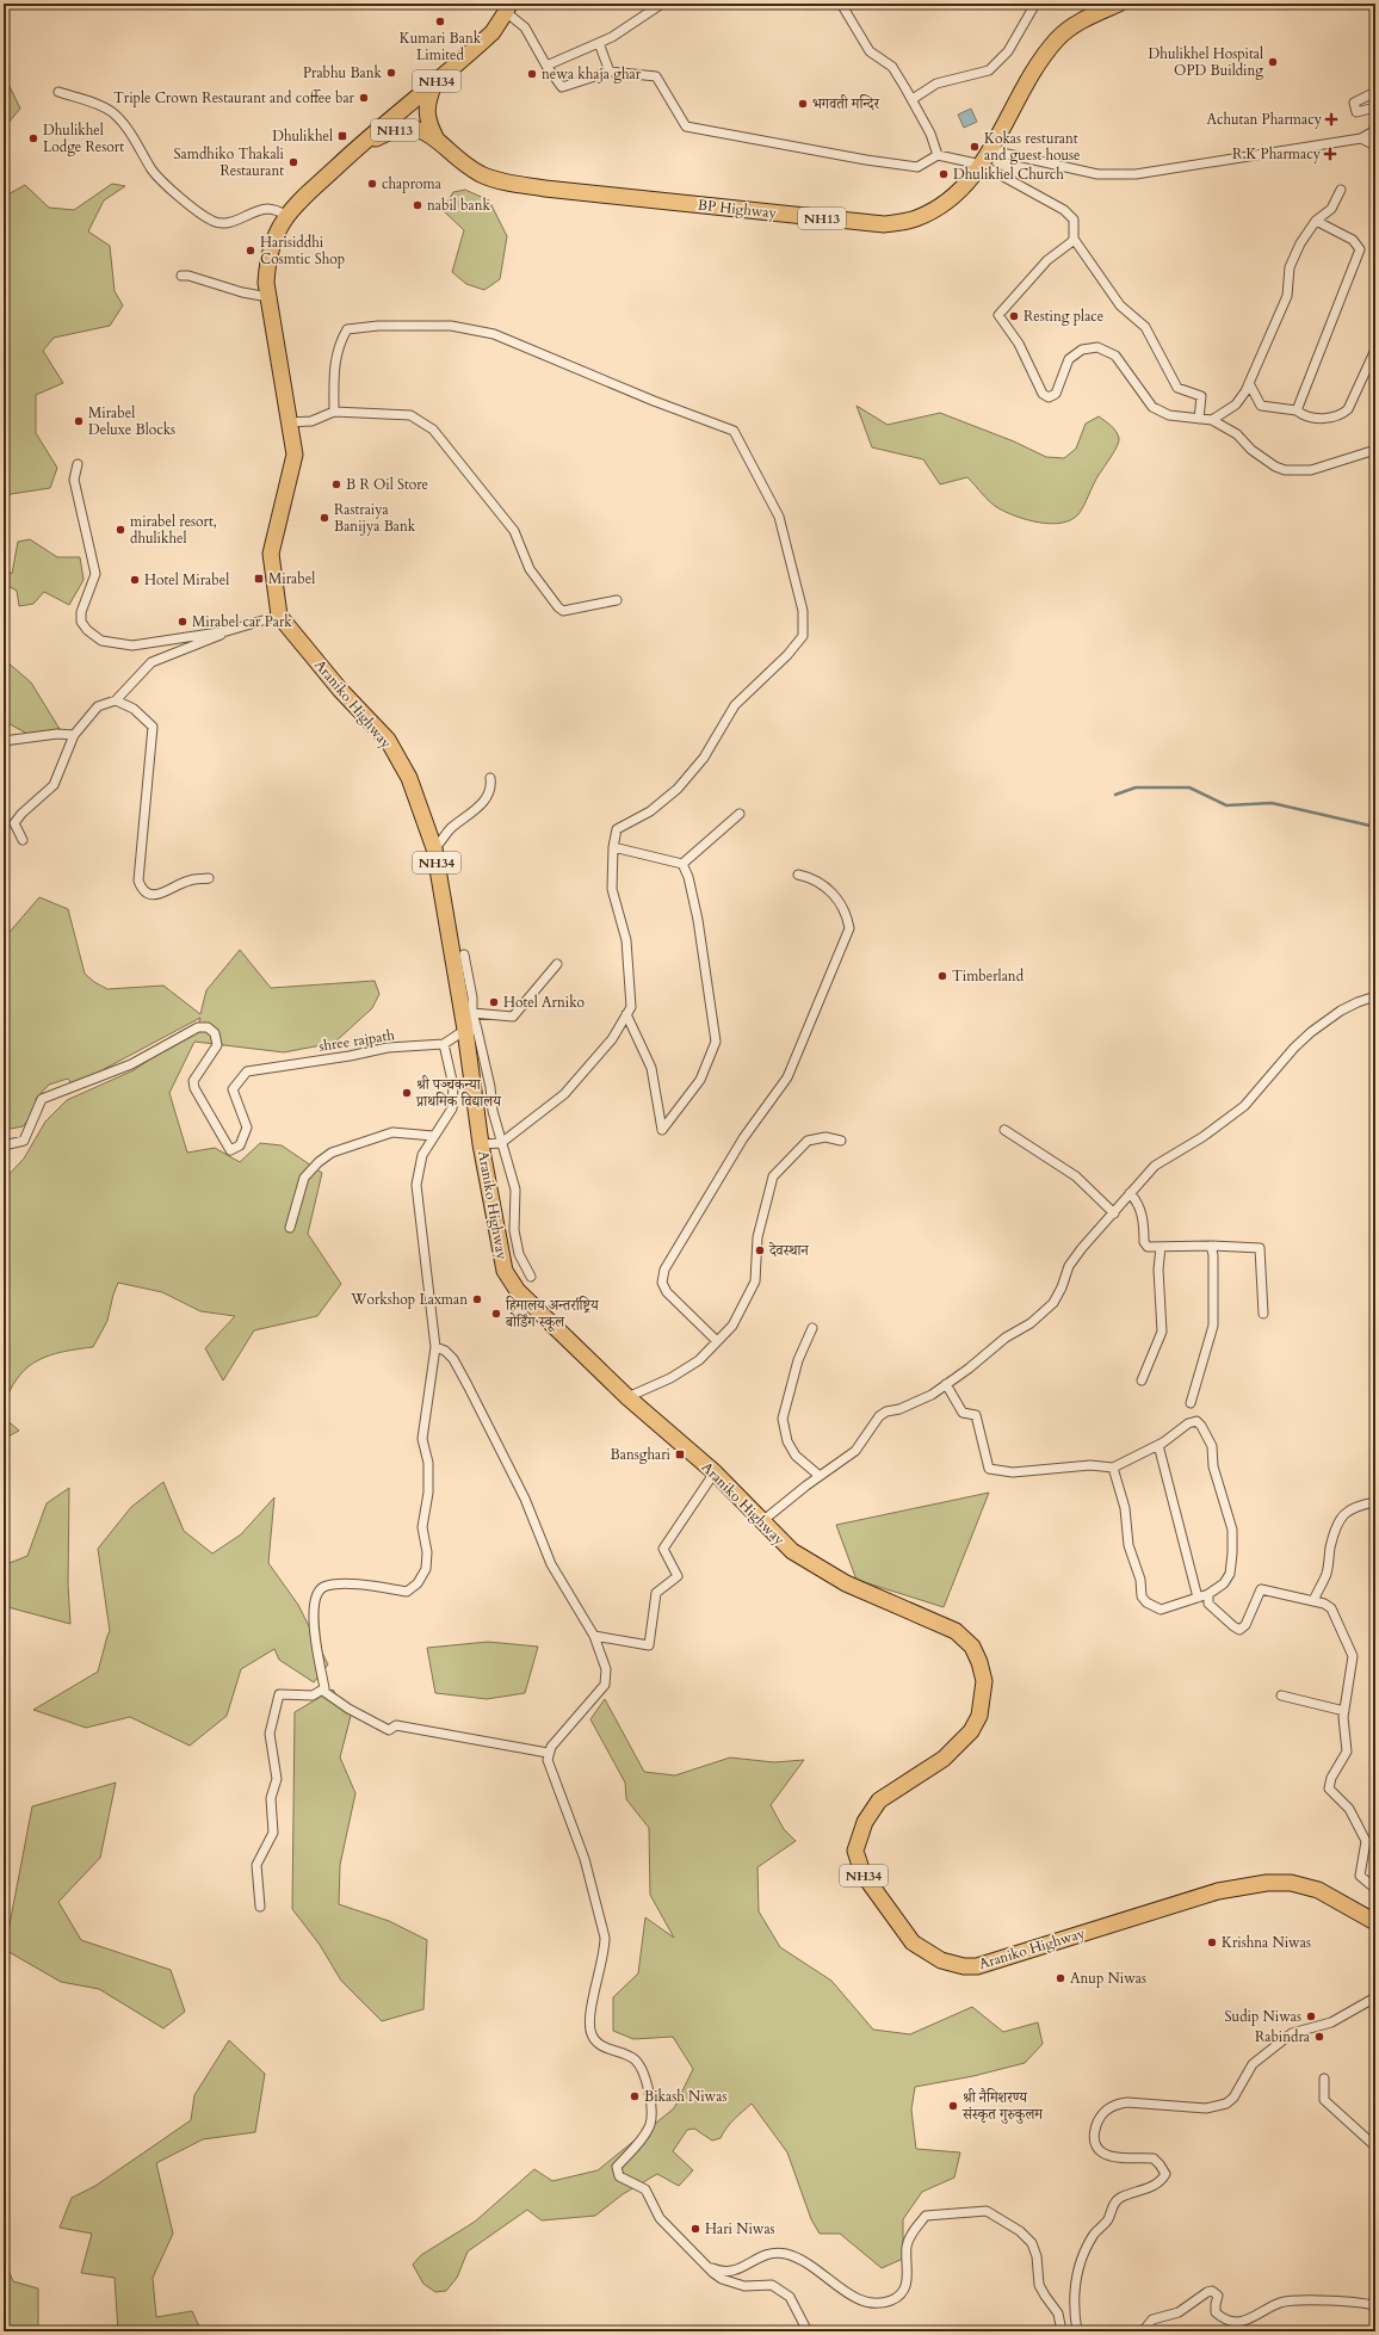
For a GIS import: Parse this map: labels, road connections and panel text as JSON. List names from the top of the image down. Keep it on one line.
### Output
{"streets":{"highway":["NH34","NH13","BP Highway","Araniko Highway"],"street":["shree rajpath"]},"crossings":[["NH34","BP Highway"],["NH34","Araniko Highway"]],"places":{"other":["Kumari Bank Limited","Dhulikhel Hospital OPD Building","Prabhu Bank","newa khaja ghar","Triple Crown Restaurant and coffee bar","भगवती मन्दिर","Dhulikhel Lodge Resort","Kokas resturant and guest house","Samdhiko Thakali Restaurant","Dhulikhel Church","chaproma","nabil bank","Harisiddhi Cosmtic Shop","Resting place","Mirabel Deluxe Blocks","B R Oil Store","Rastraiya Banijya Bank","mirabel resort, dhulikhel","Hotel Mirabel","Mirabel car Park","Timberland","Hotel Arniko","श्री पञ्चकन्या प्राथमिक विद्यालय","देवस्थान","Workshop Laxman","हिमालय अन्तर्राष्ट्रिय बोर्डिंग स्कूल","Krishna Niwas","Anup Niwas","Sudip Niwas","Rabindra","Bikash Niwas","श्री नैमिशरण्य संस्कृत गुरुकुलम","Hari Niwas"],"health":["Achutan Pharmacy","R.K Pharmacy"],"transit":["Dhulikhel","Mirabel","Bansghari"]}}
